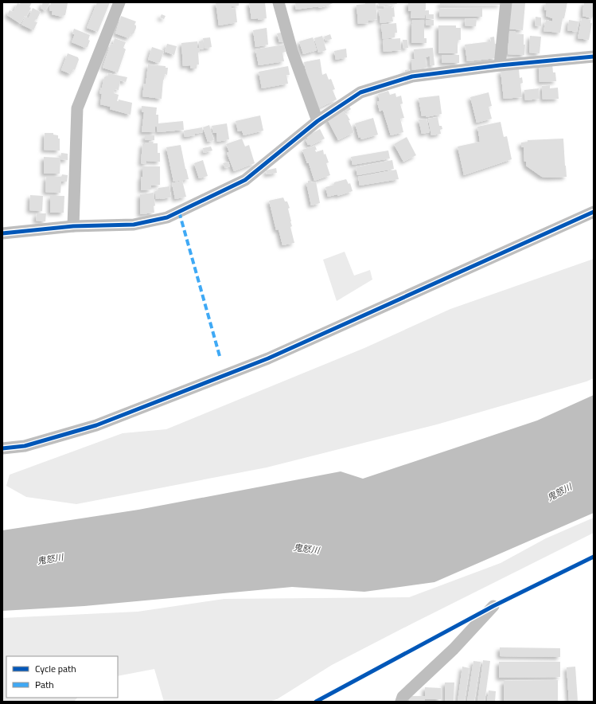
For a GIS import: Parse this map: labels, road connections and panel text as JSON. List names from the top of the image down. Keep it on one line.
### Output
{"water":["鬼怒川"],"legend":["Cycle path","Path"]}
